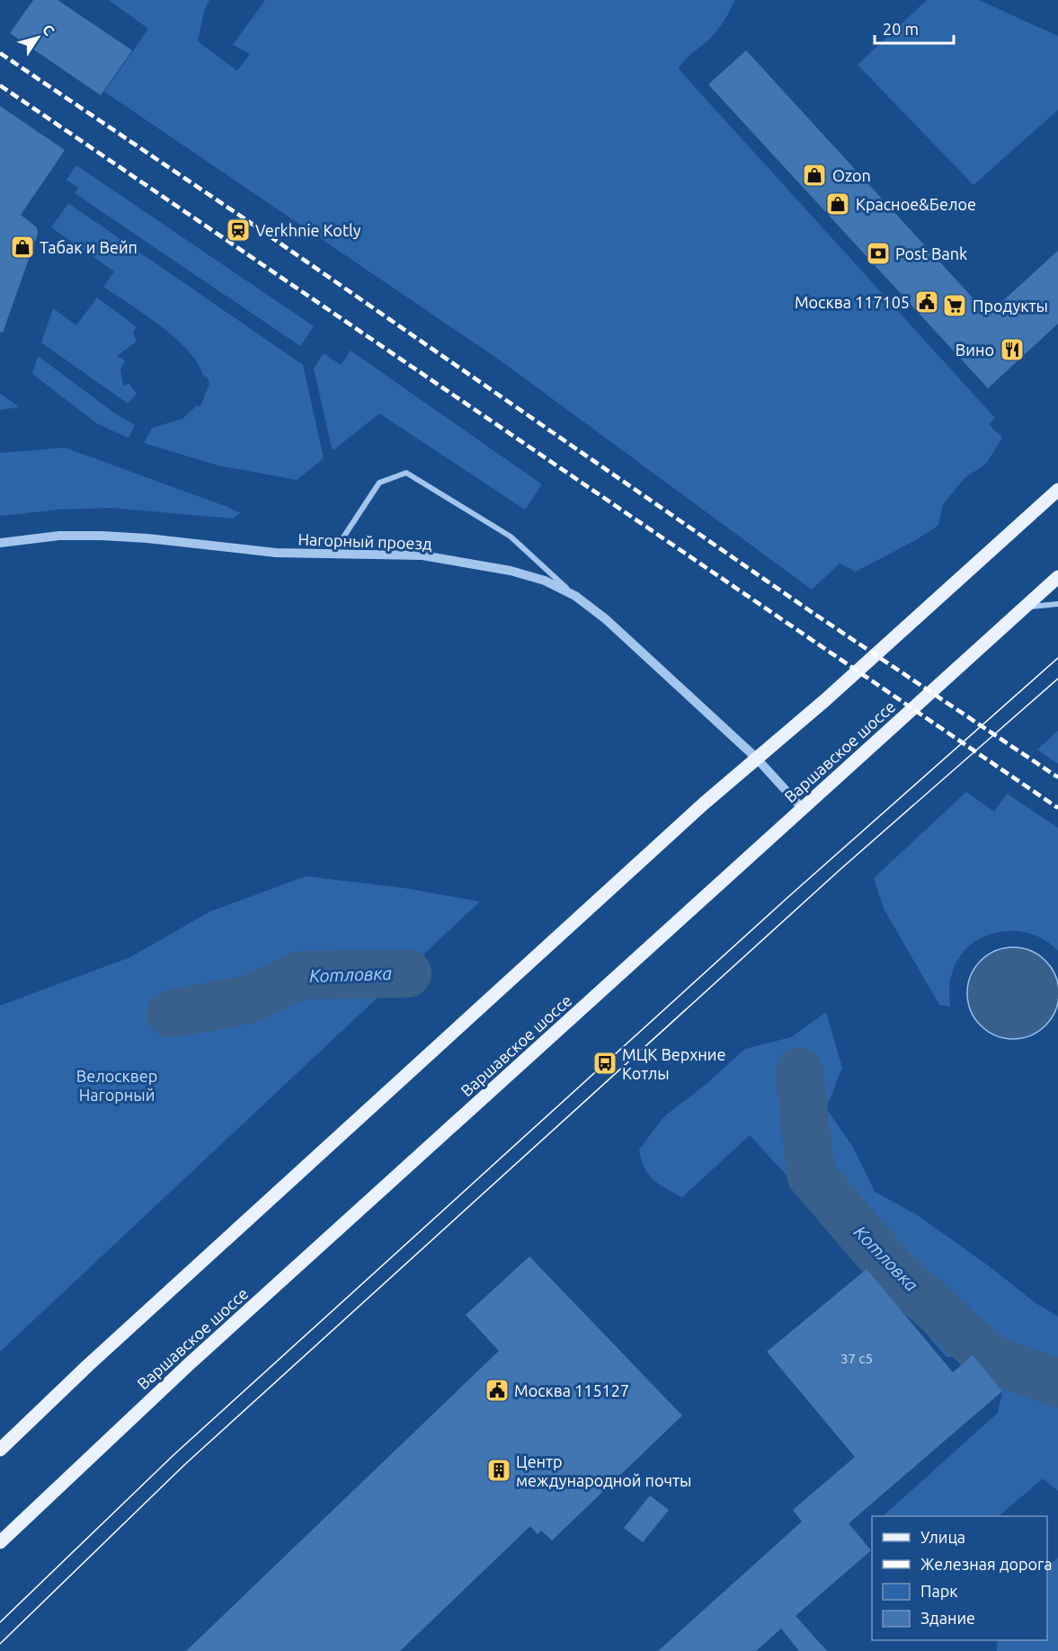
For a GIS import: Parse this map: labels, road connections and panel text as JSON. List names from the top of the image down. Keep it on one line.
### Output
{"streets":{"main road":["Варшавское шоссе"],"street":["Нагорный проезд"]},"crossings":[["Нагорный проезд","Варшавское шоссе"]],"water":["Котловка"],"parks":["Велосквер Нагорный"],"places":{"shop":["Ozon","Красное&Белое","Табак и Вейп"],"station":["Verkhnie Kotly"],"bank":["Post Bank"],"public building":["Москва 117105","Москва 115127"],"supermarket":["Продукты"],"restaurant":["Вино"],"bus stop":["МЦК Верхние Котлы"],"building":["Центр международной почты"]},"house_numbers":["37 с5"],"legend":["Улица","Железная дорога","Парк","Здание"],"scale_bar":"20 m","north":"top right"}
